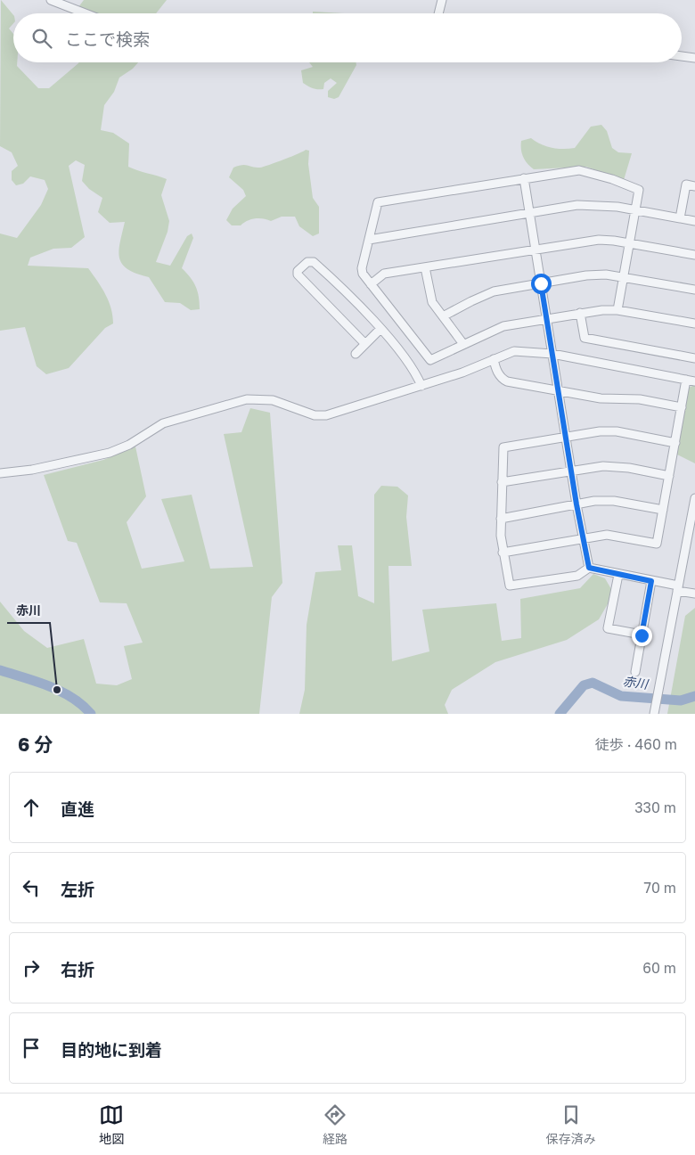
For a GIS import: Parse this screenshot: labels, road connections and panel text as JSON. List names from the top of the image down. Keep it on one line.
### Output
{"water":["赤川"],"places":["赤川"],"page":{"search":"ここで検索","heading":["6 分","徒歩 · 460 m"],"list":[["直進","330 m"],["左折","70 m"],["右折","60 m"],"目的地に到着"],"nav":["地図","経路","保存済み"]}}
